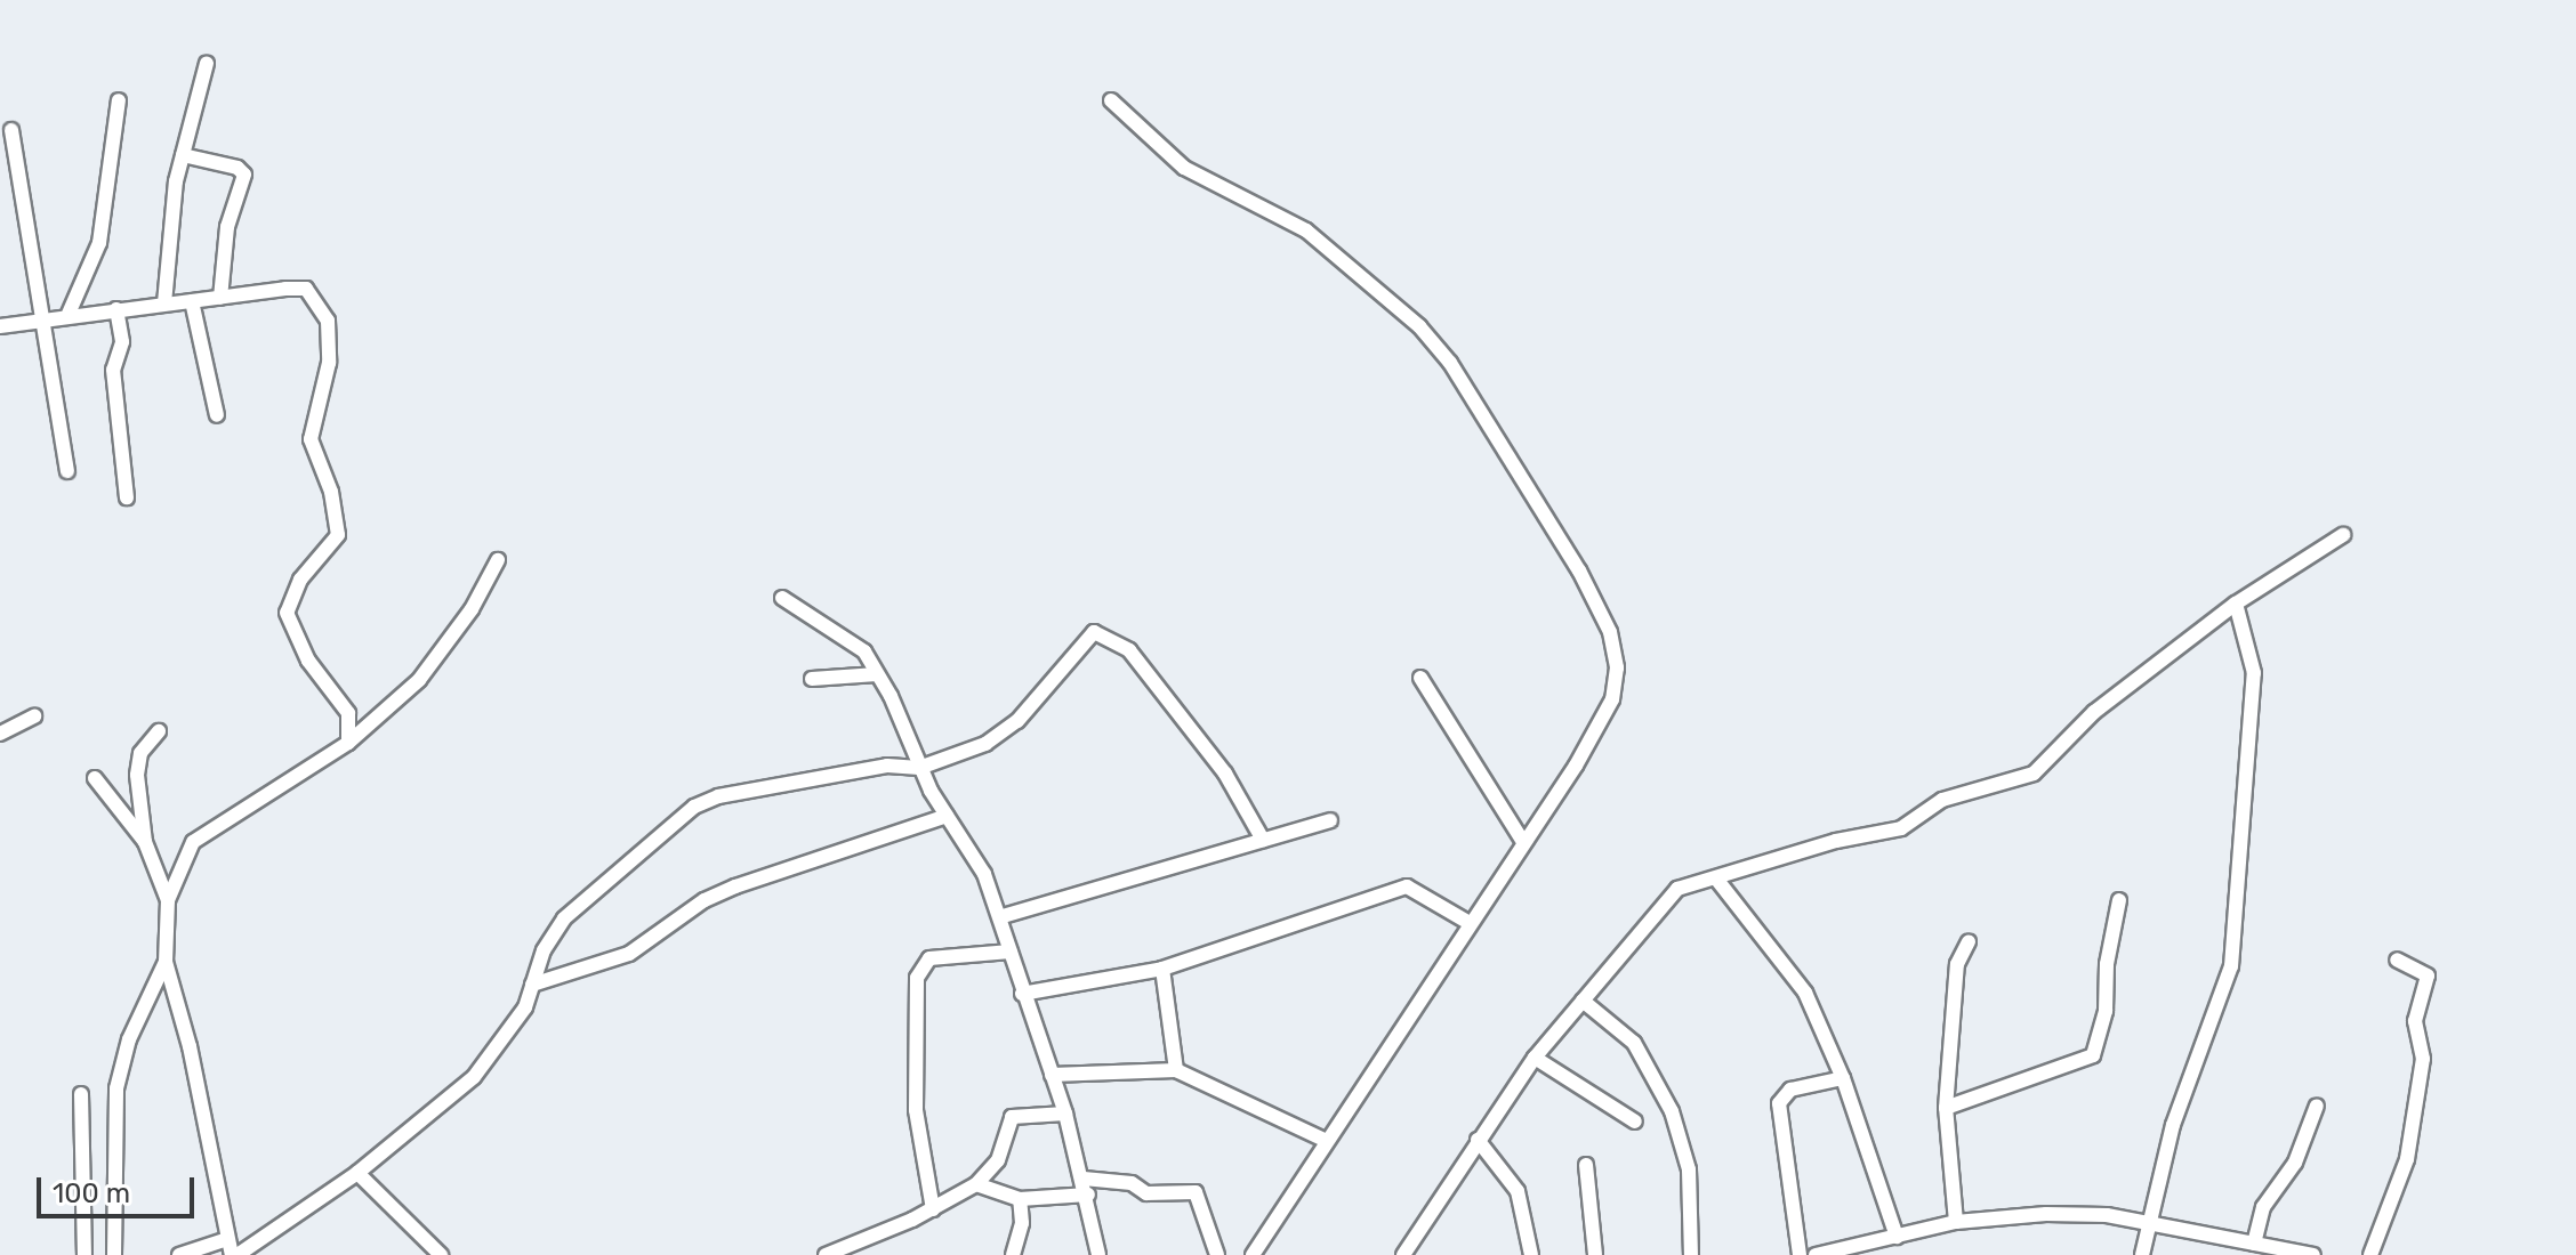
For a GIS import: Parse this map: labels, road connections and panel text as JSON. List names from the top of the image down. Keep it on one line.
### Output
{"scale_bar":"100 m"}
